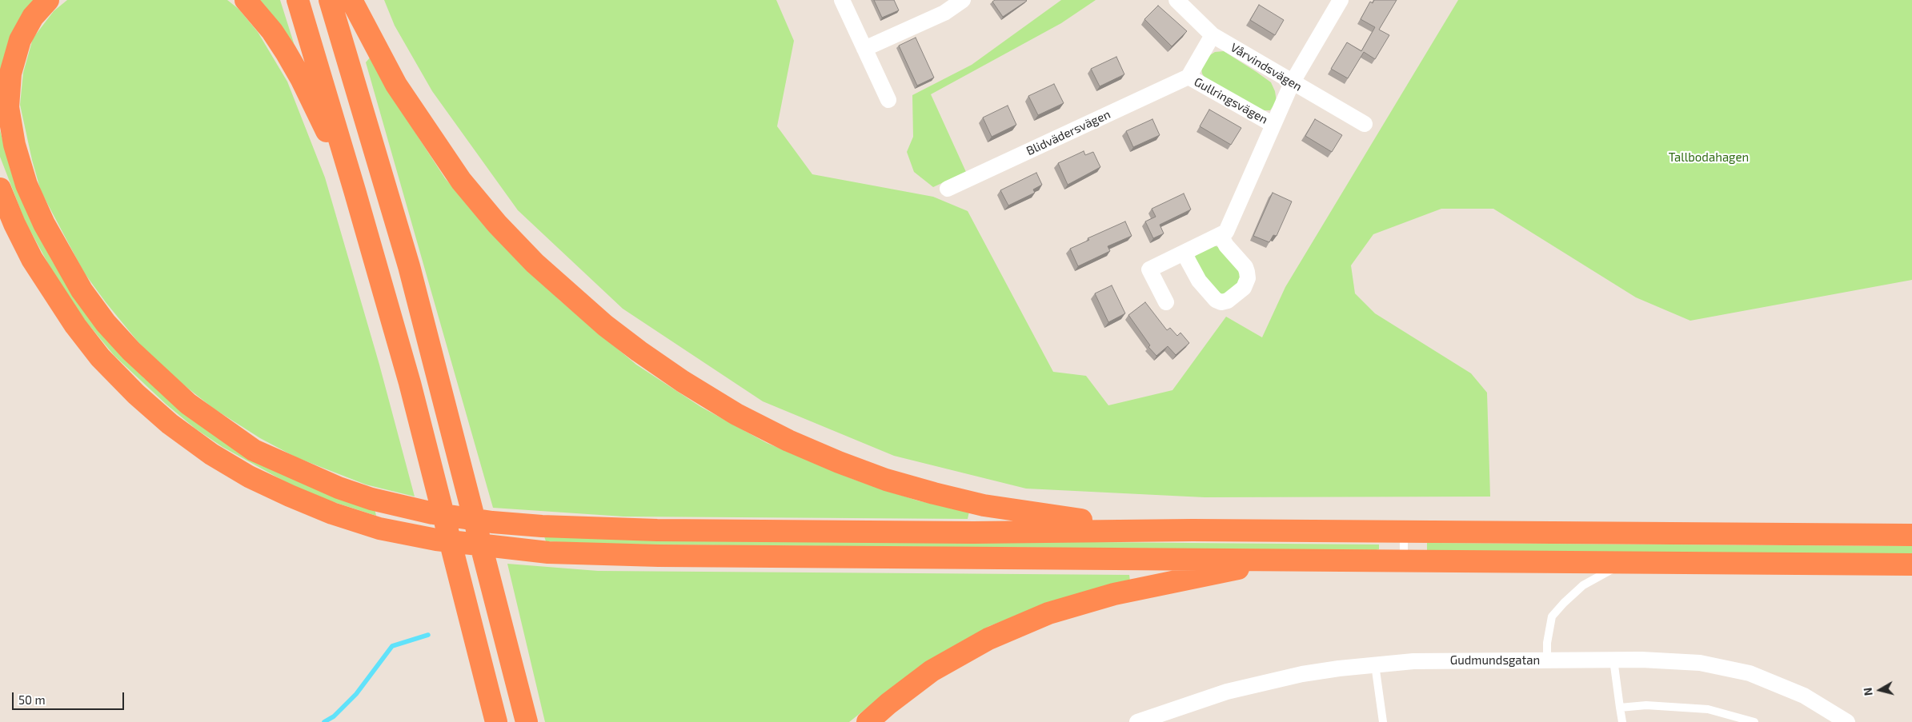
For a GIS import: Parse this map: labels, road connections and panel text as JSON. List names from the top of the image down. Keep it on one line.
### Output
{"streets":{"street":["Vårvindsvägen","Gullringsvägen","Blidvädersvägen","Gudmundsgatan"]},"crossings":[["Vårvindsvägen","Gullringsvägen"],["Gullringsvägen","Blidvädersvägen"]],"parks":["Tallbodahagen"],"scale_bar":"50 m","north":"left"}
